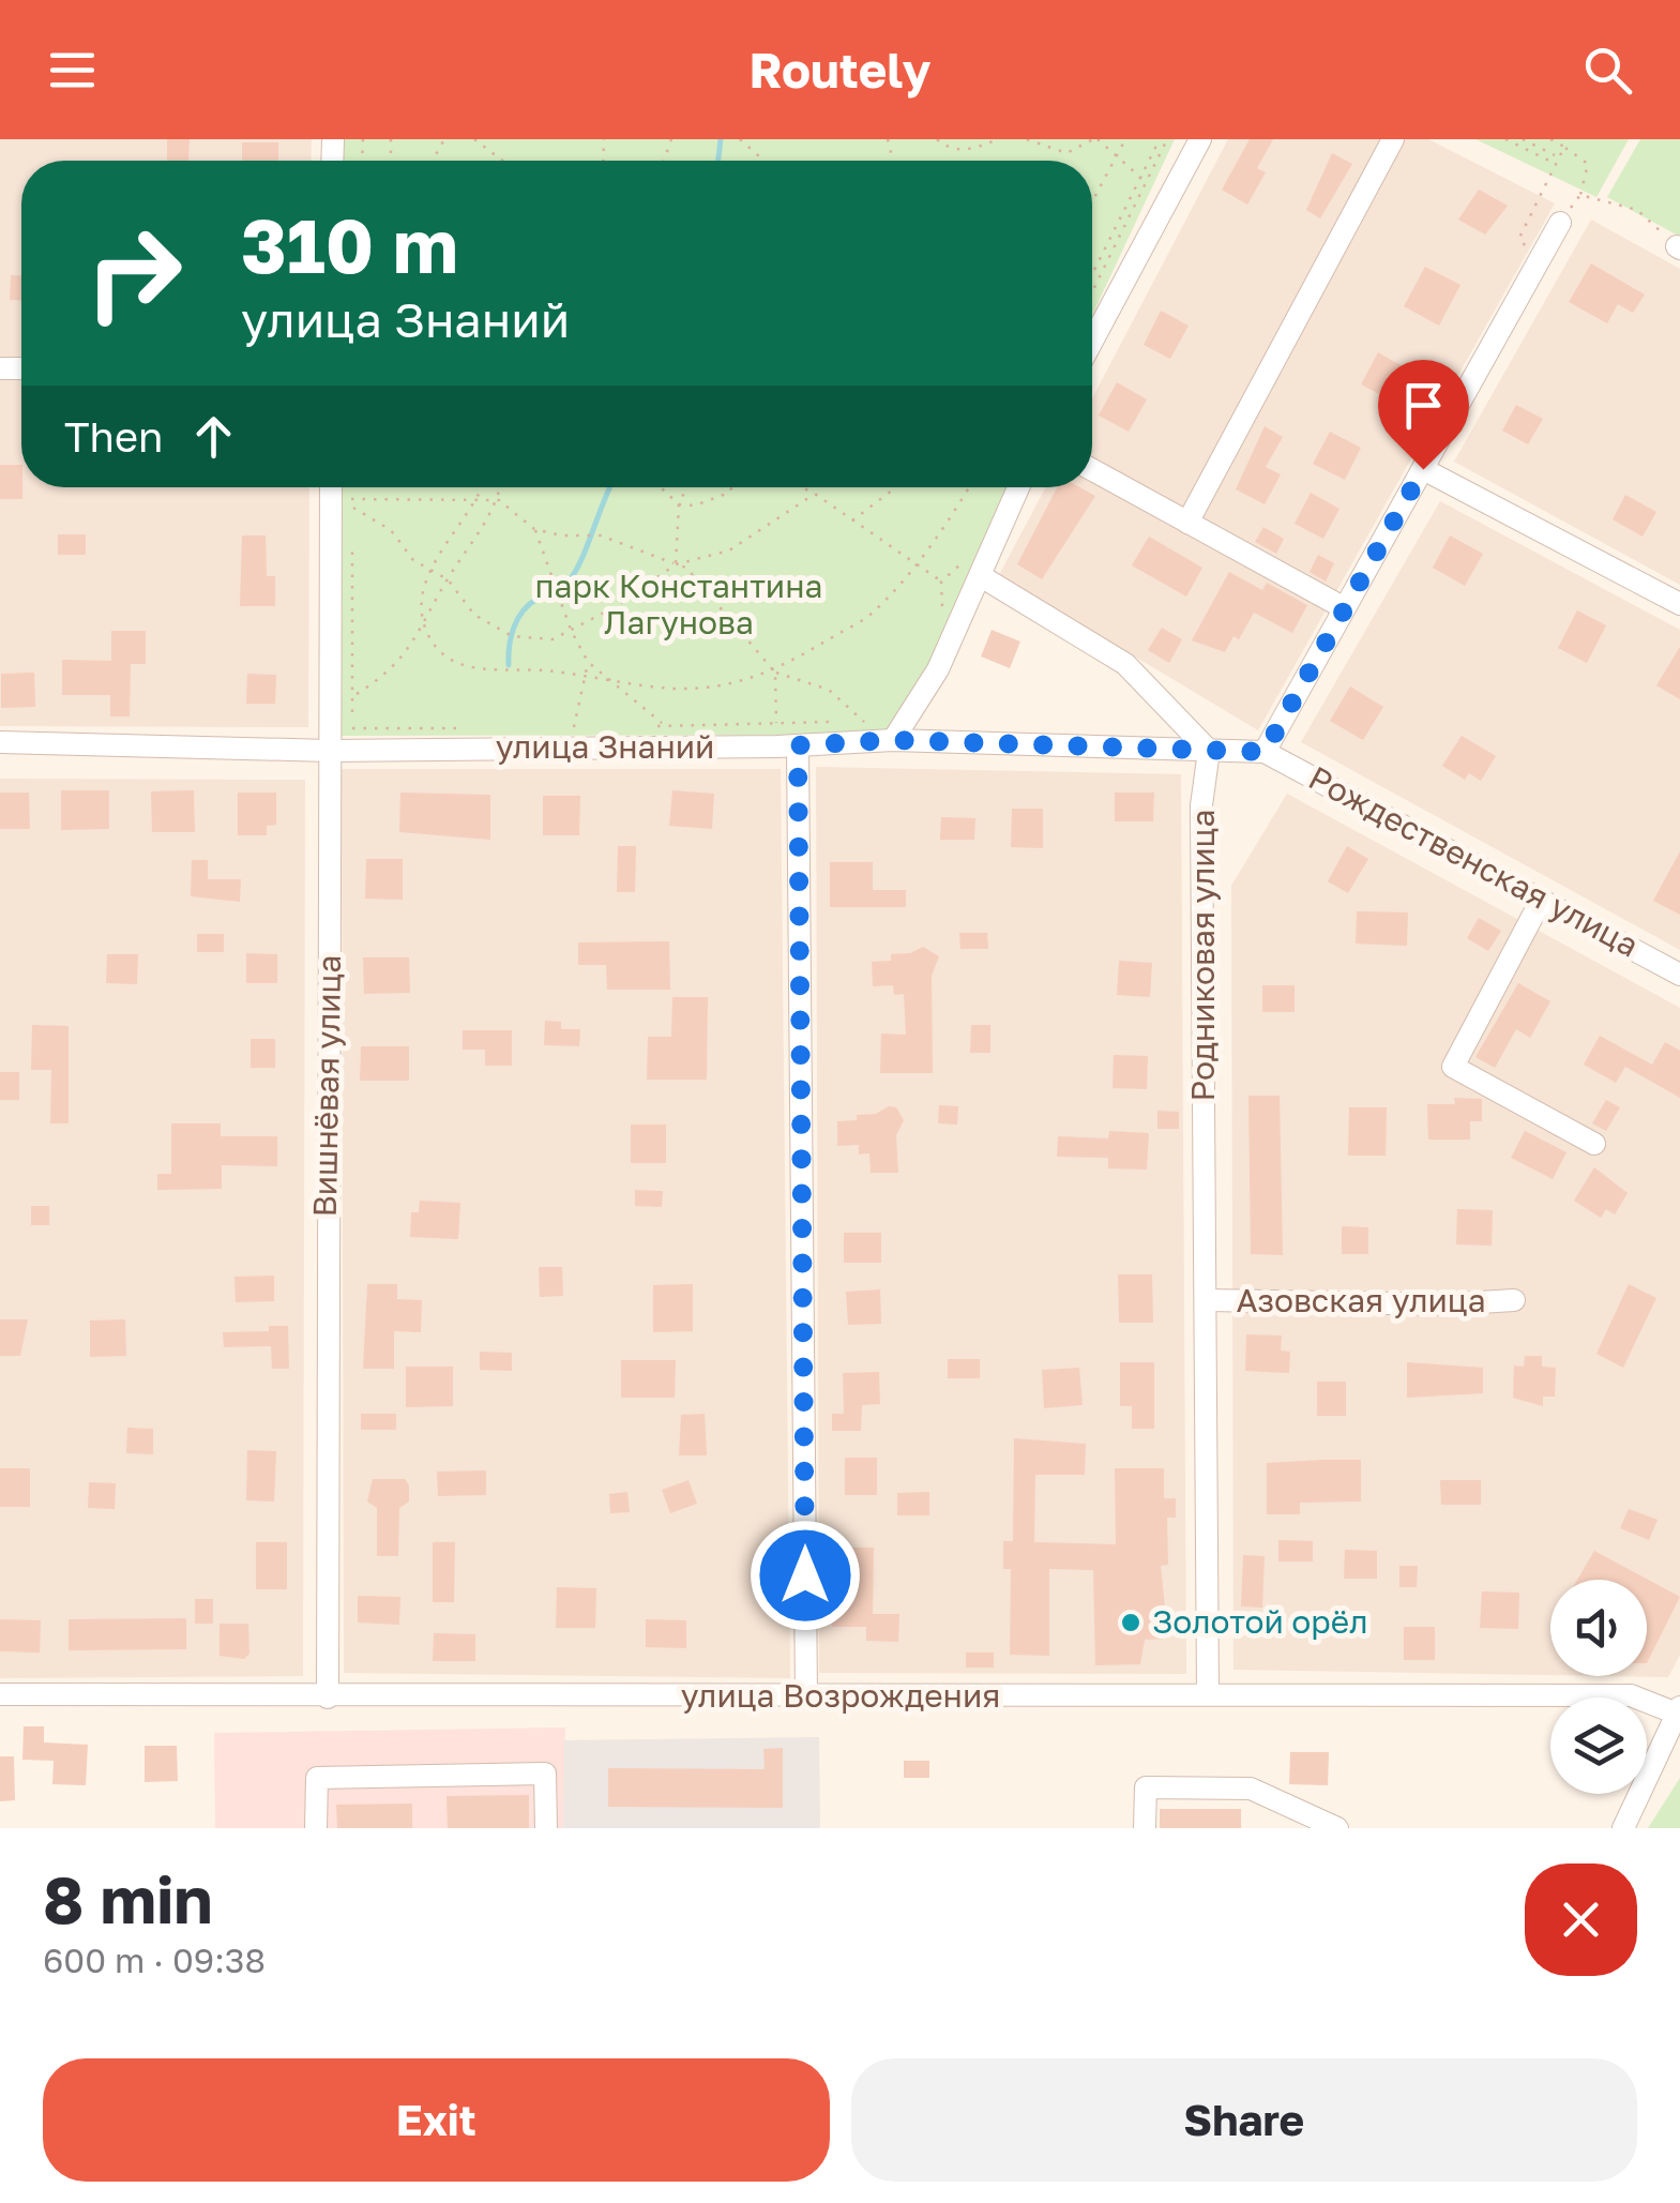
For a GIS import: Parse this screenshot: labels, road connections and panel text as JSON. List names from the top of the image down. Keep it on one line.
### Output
{"streets":{"street":["улица Знаний","Рождественская улица","Родниковая улица","Вишнёвая улица","Азовская улица","улица Возрождения"]},"crossings":[["улица Знаний","Родниковая улица"],["улица Знаний","Вишнёвая улица"],["Родниковая улица","Азовская улица"],["Родниковая улица","улица Возрождения"],["Вишнёвая улица","улица Возрождения"]],"parks":["парк Константина Лагунова"],"places":["Золотой орёл"],"page":{"header":"Routely","turn":["310 m","улица Знаний"],"then":"Then","heading":["8 min","600 m · 09:38"],"buttons":["Exit","Share"]}}
